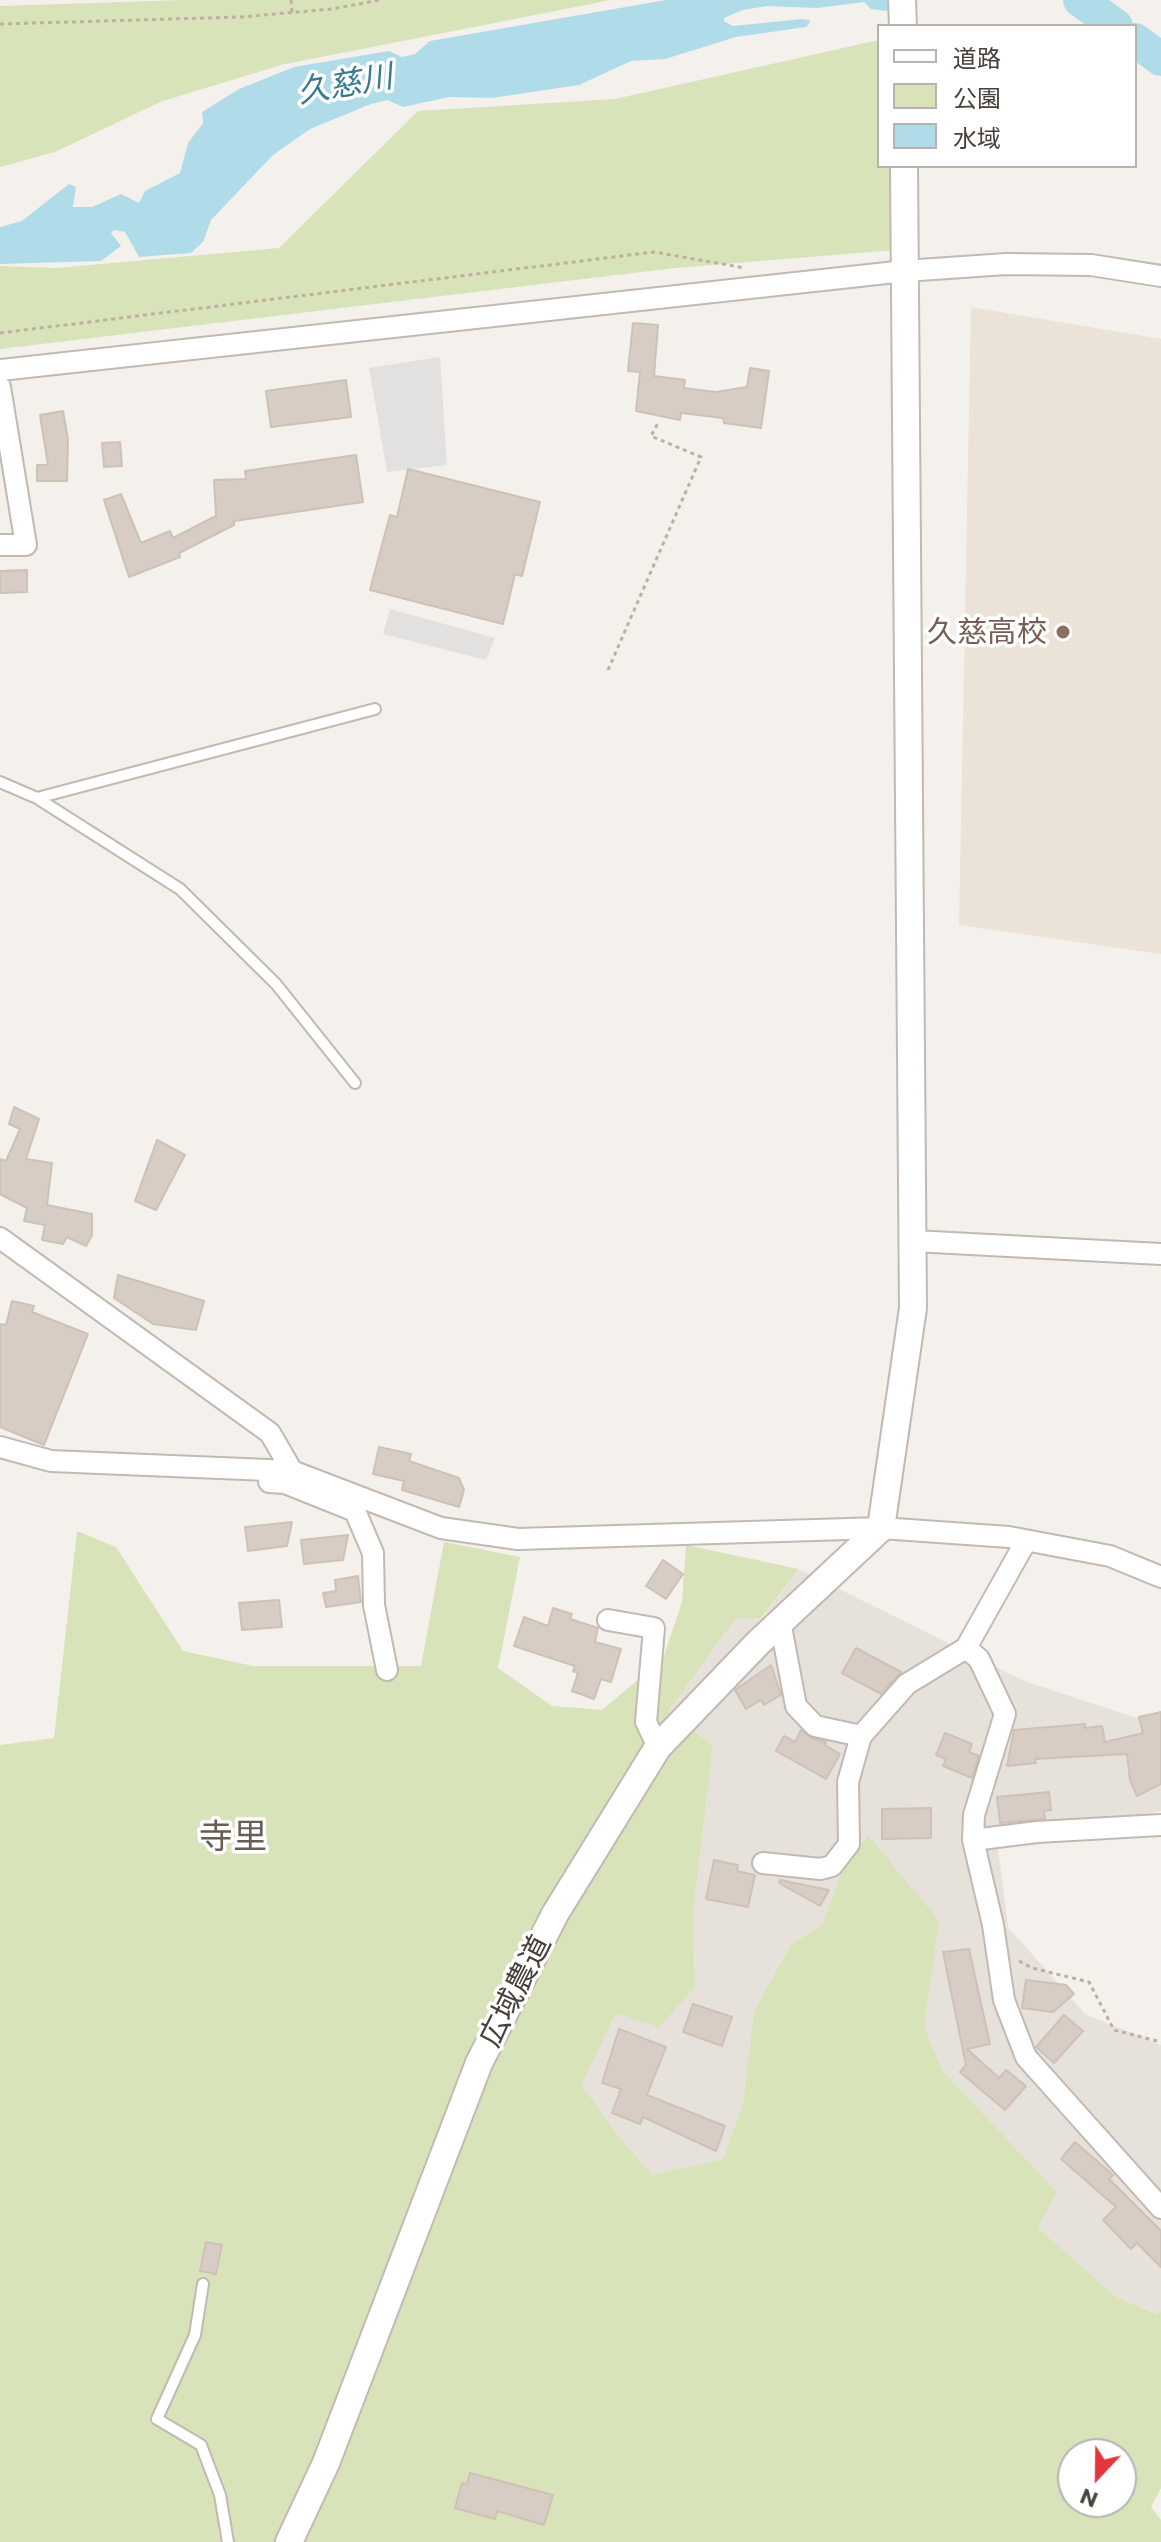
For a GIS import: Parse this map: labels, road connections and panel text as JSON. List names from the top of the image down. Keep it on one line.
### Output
{"streets":{"street":["広域農道"]},"districts":["寺里"],"water":["久慈川"],"places":["久慈高校"],"legend":["道路","公園","水域"],"north":"bottom"}
